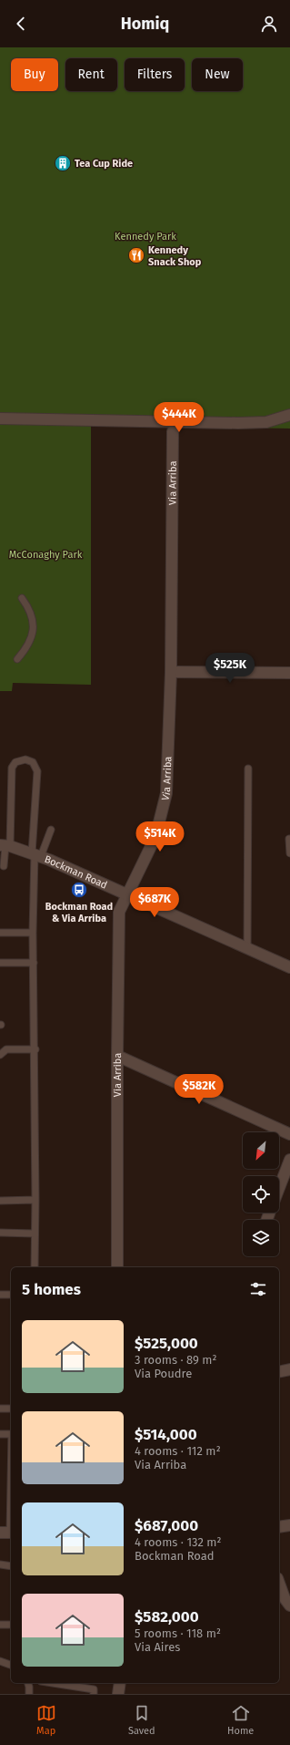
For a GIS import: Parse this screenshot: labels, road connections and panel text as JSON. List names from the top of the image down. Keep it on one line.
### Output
{"streets":{"street":["Via Arriba","Bockman Road"]},"crossings":[["Via Arriba","Bockman Road"]],"parks":["Kennedy Park","McConaghy Park"],"places":{"building":["Tea Cup Ride"],"restaurant":["Kennedy Snack Shop"],"bus stop":["Bockman Road & Via Arriba"]},"north":"bottom left","page":{"header":"Homiq","chip":["Buy","Rent","Filters","New"],"price":["$444K","$525K","$514K","$687K","$582K"],"heading":"5 homes","list":[{"name":"$525,000","note":"3 rooms · 89 m² · Via Poudre"},{"name":"$514,000","note":"4 rooms · 112 m² · Via Arriba"},{"name":"$687,000","note":"4 rooms · 132 m² · Bockman Road"},{"name":"$582,000","note":"5 rooms · 118 m² · Via Aires"}],"tabs":["Map","Saved","Home"]}}
